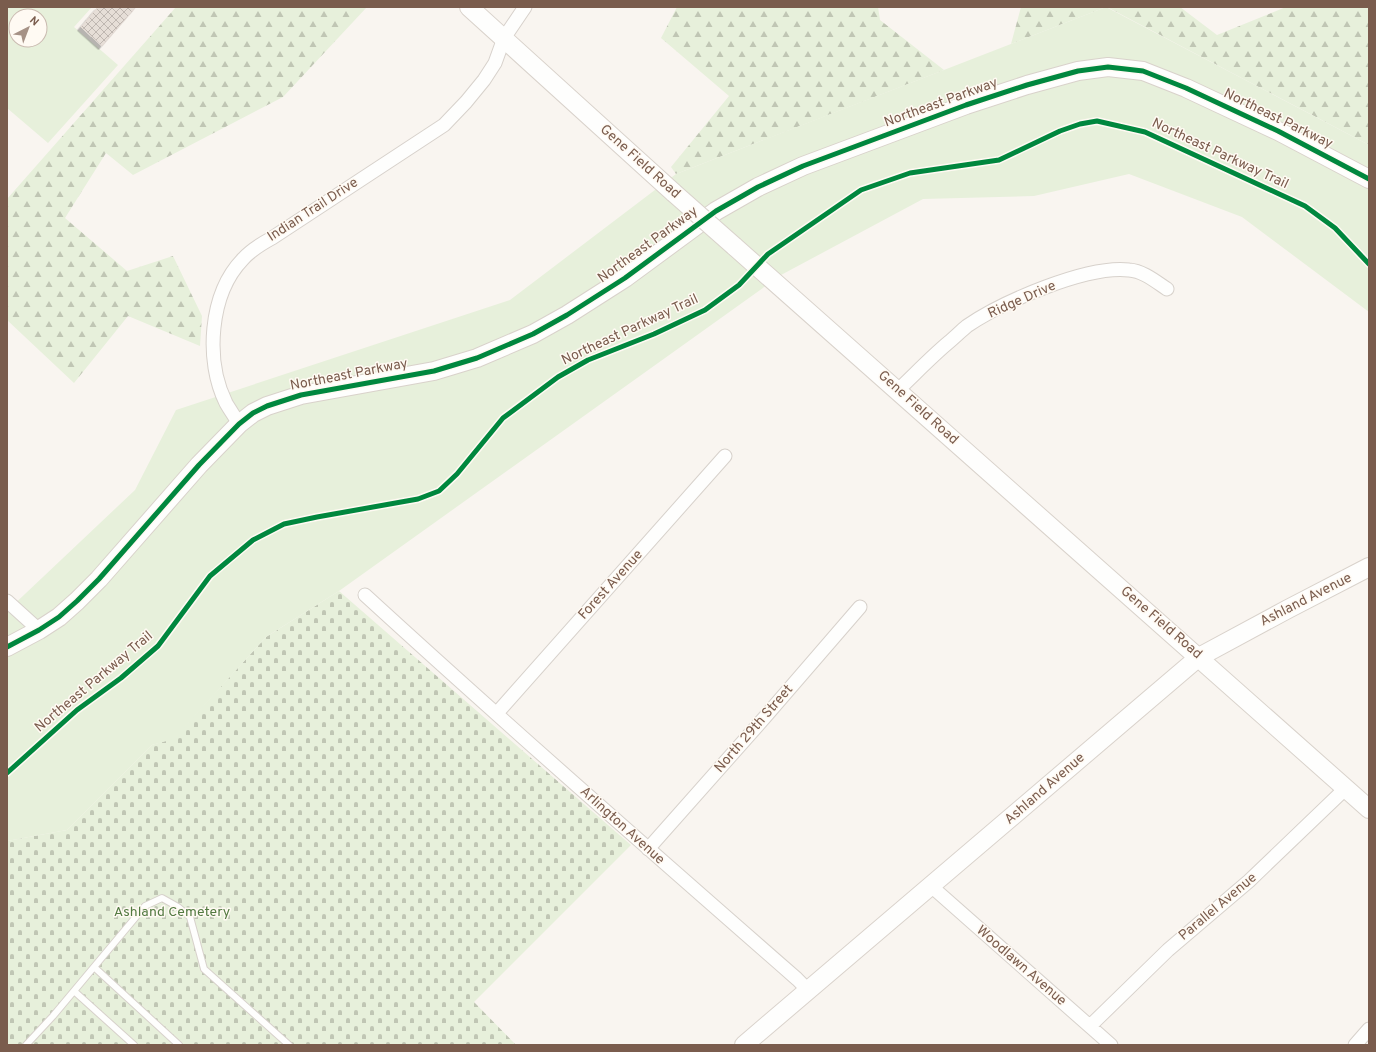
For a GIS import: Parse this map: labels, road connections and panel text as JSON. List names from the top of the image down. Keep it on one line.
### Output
{"streets":{"street":["Northeast Parkway","Gene Field Road","Indian Trail Drive","Ridge Drive","Forest Avenue","Ashland Avenue","North 29th Street","Arlington Avenue","Parallel Avenue","Woodlawn Avenue"],"cycle path":["Northeast Parkway Trail"]},"crossings":[["Northeast Parkway","Indian Trail Drive"],["Gene Field Road","Indian Trail Drive"],["Gene Field Road","Ridge Drive"],["Gene Field Road","Ashland Avenue"],["Gene Field Road","Parallel Avenue"],["Forest Avenue","Arlington Avenue"],["Ashland Avenue","Arlington Avenue"],["Ashland Avenue","Woodlawn Avenue"],["North 29th Street","Arlington Avenue"],["Parallel Avenue","Woodlawn Avenue"]],"parks":["Ashland Cemetery"],"north":"top right"}
